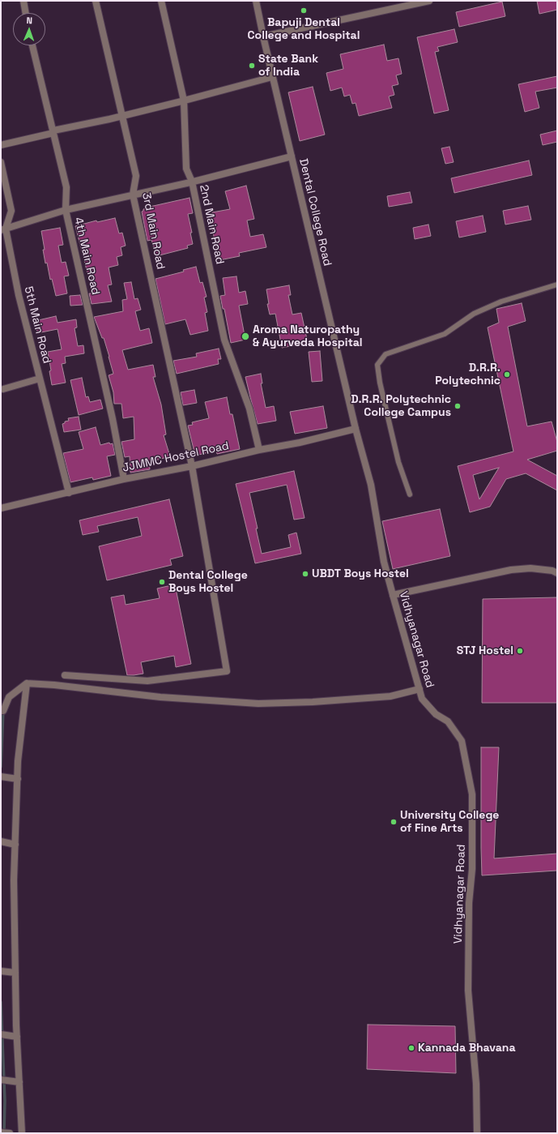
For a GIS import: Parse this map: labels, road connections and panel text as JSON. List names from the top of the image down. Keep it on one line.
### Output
{"streets":{"street":["Dental College Road","2nd Main Road","3rd Main Road","4th Main Road","5th Main Road","JJMMC Hostel Road","Vidhyanagar Road"]},"crossings":[["Dental College Road","JJMMC Hostel Road"],["Dental College Road","Vidhyanagar Road"],["2nd Main Road","JJMMC Hostel Road"],["3rd Main Road","JJMMC Hostel Road"],["4th Main Road","JJMMC Hostel Road"],["5th Main Road","JJMMC Hostel Road"],["JJMMC Hostel Road","Vidhyanagar Road"]],"places":["Bapuji Dental College and Hospital","State Bank of India","Aroma Naturopathy & Ayurveda Hospital","D.R.R. Polytechnic","D.R.R. Polytechnic College Campus","UBDT Boys Hostel","Dental College Boys Hostel","STJ Hostel","University College of Fine Arts","Kannada Bhavana"],"north":"top"}
